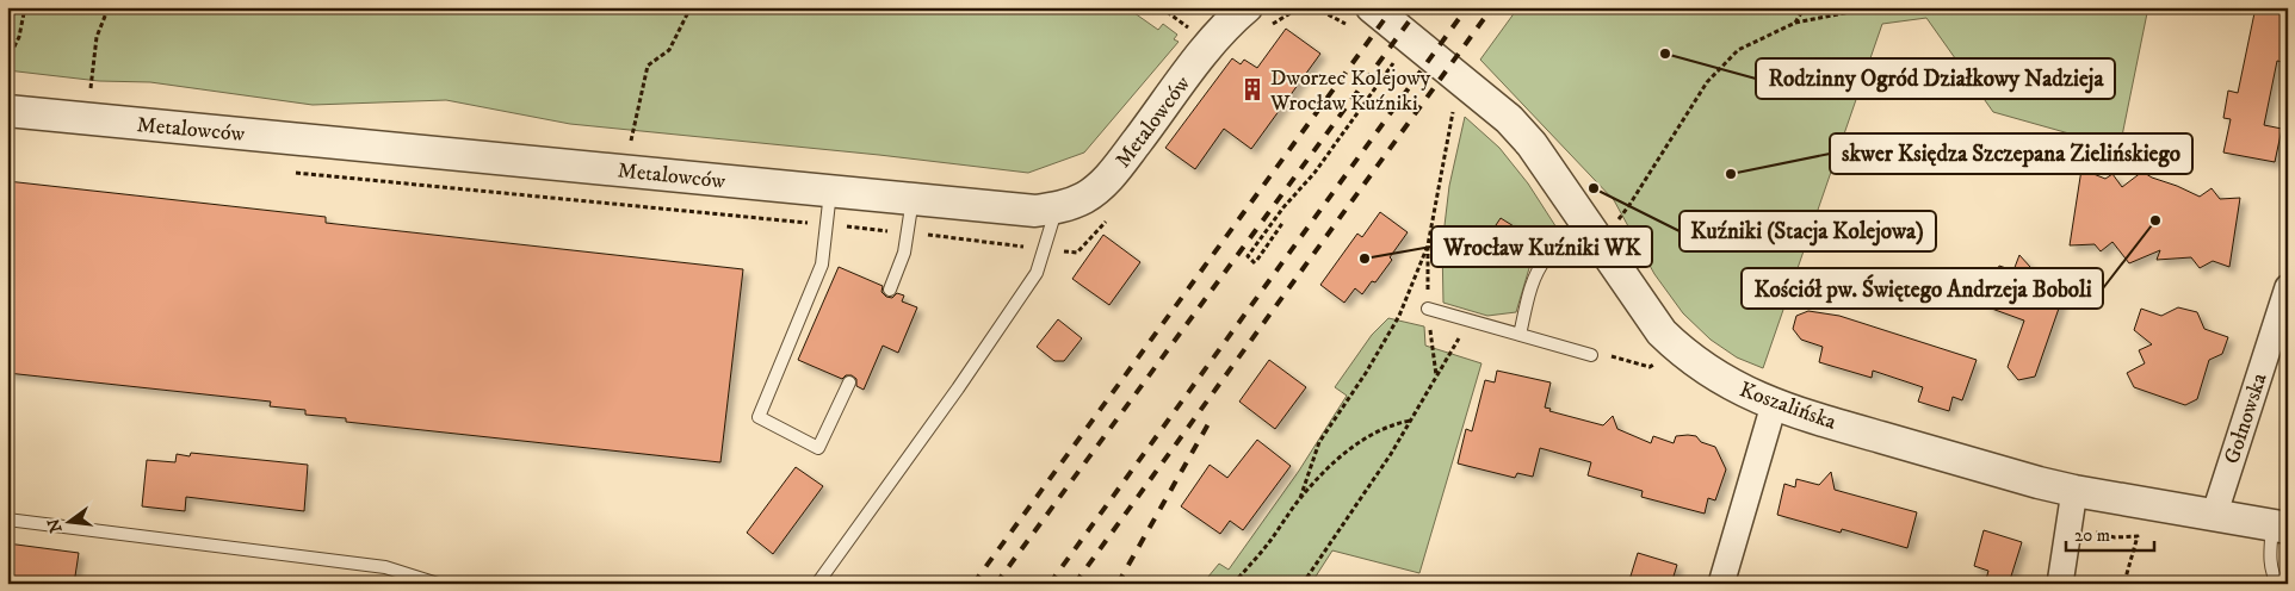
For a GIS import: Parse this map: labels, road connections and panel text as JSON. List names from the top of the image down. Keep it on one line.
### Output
{"streets":{"street":["Metalowców","Koszalińska","Gołnowska"]},"crossings":[["Koszalińska","Gołnowska"]],"places":{"other":["Rodzinny Ogród Działkowy Nadzieja","skwer Księdza Szczepana Zielińskiego","Kuźniki (Stacja Kolejowa)","Kościół pw. Świętego Andrzeja Boboli","Wrocław Kuźniki WK"],"building":["Dworzec Kolejowy Wrocław Kuźniki"]},"scale_bar":"20 m","north":"left"}
